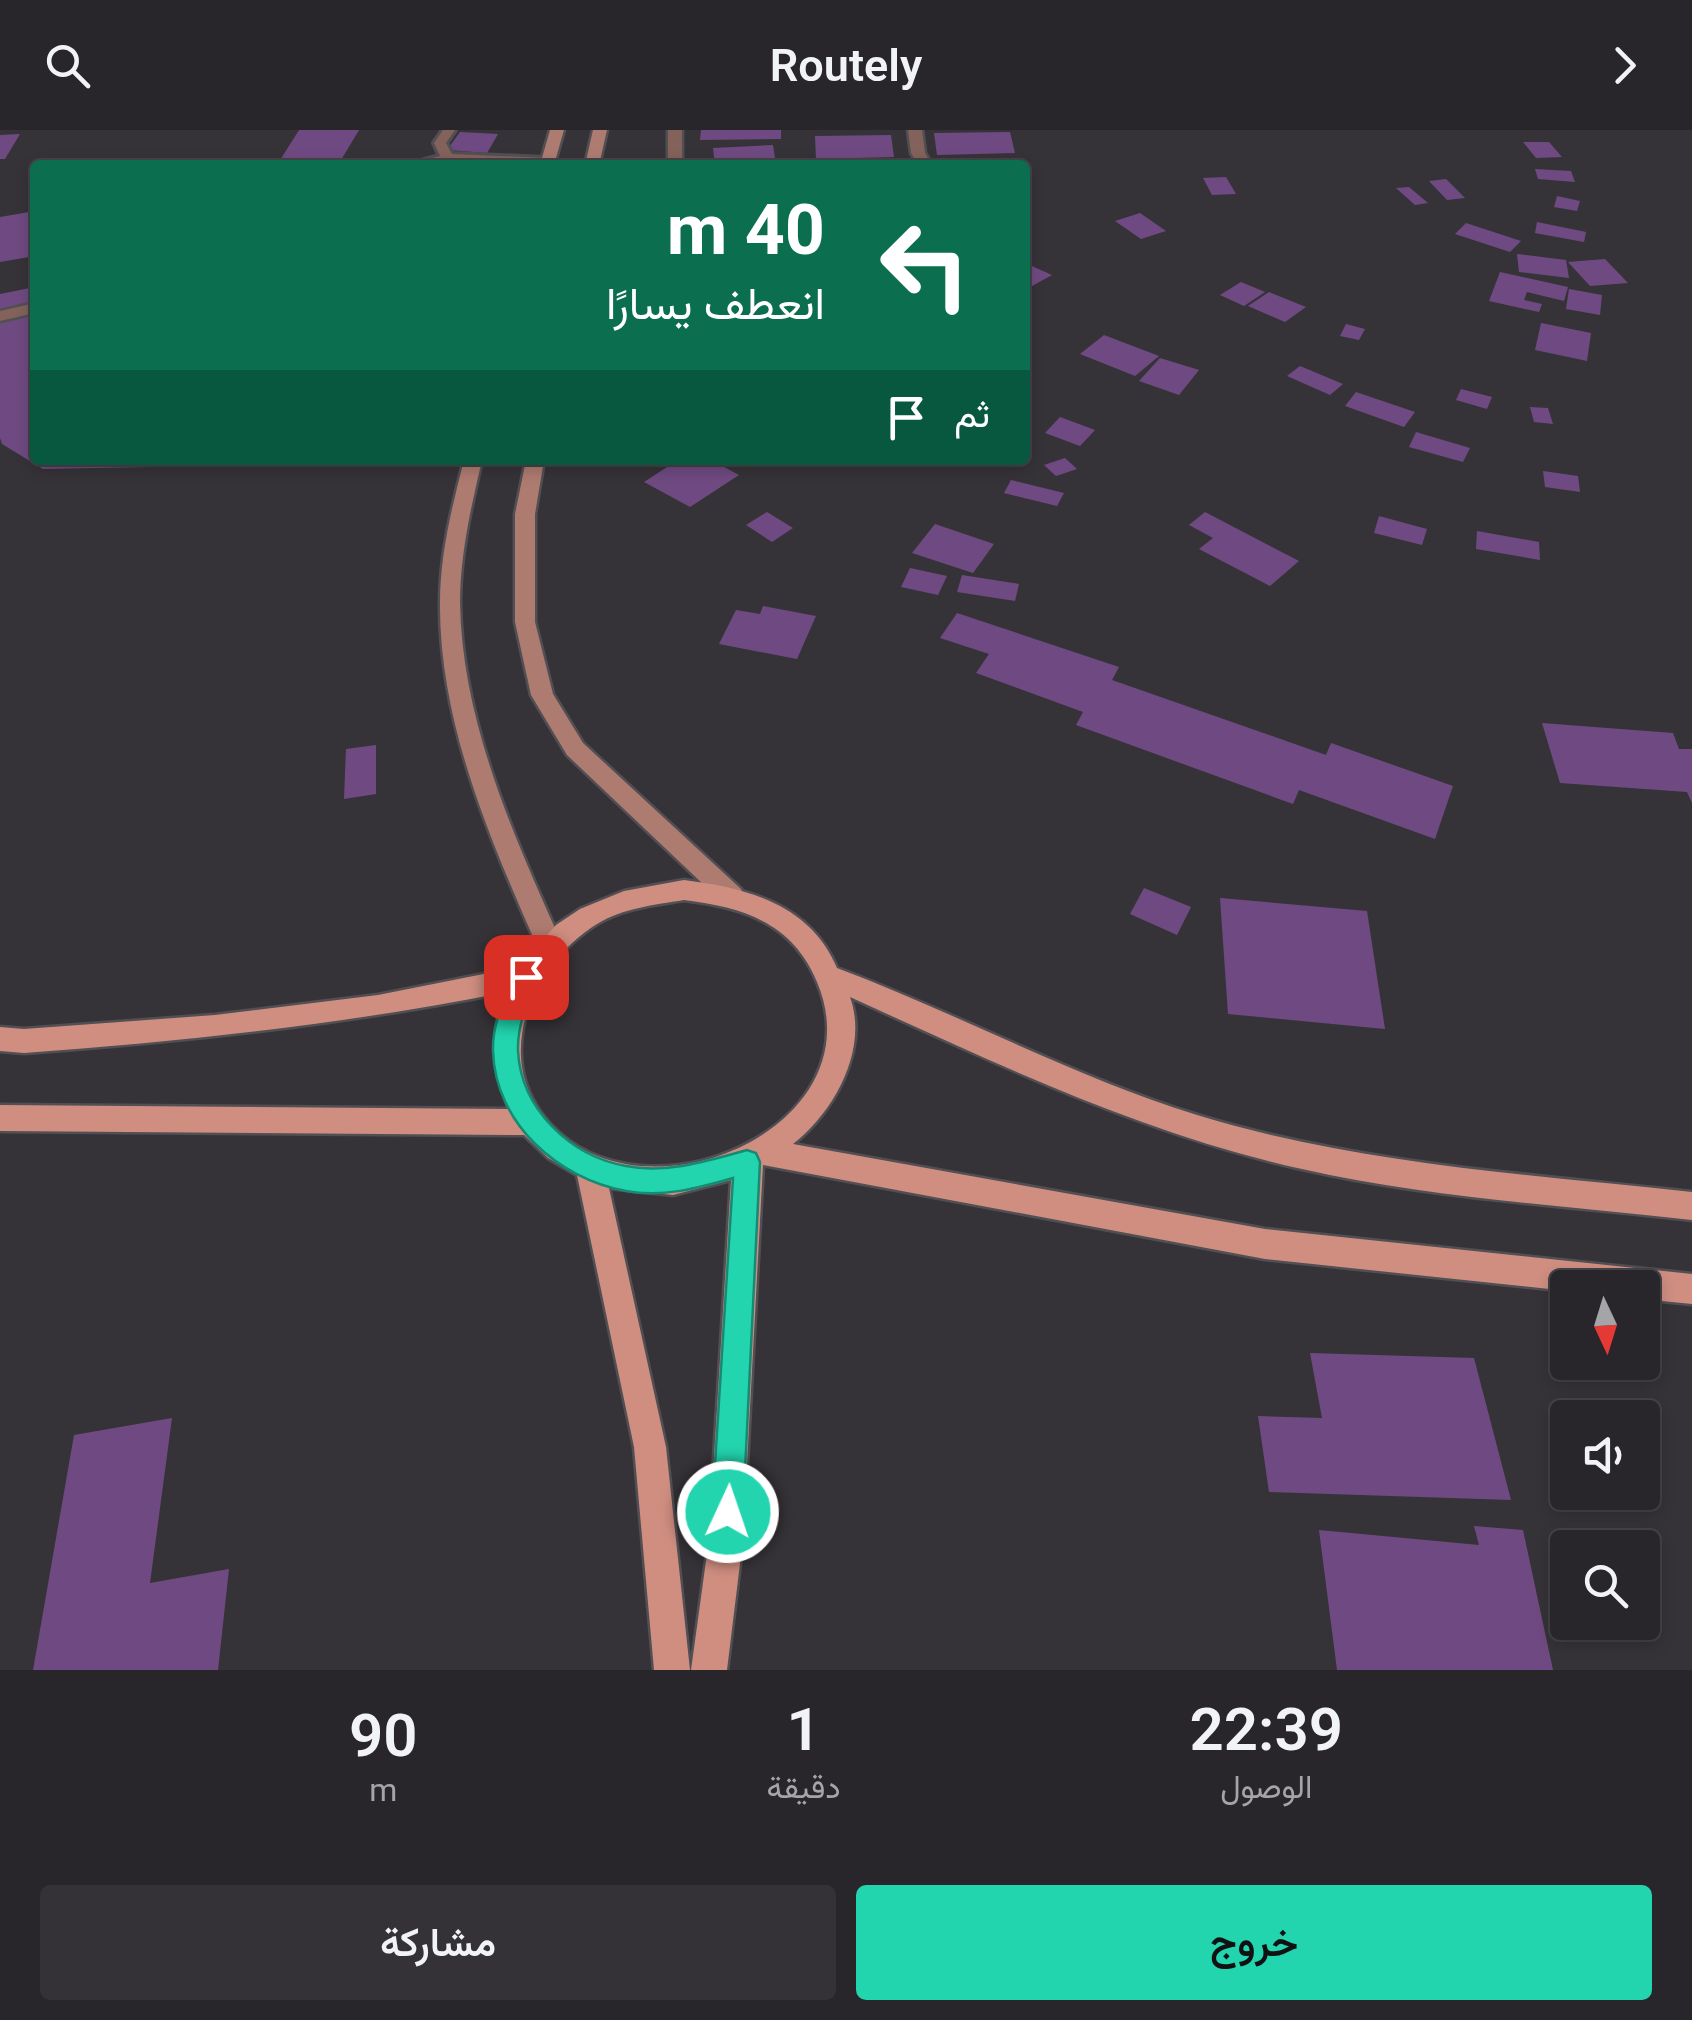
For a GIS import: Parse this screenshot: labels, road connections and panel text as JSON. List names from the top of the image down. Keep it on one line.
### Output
{"north":"bottom","page":{"header":"Routely","turn":["40 m","انعطف يسارًا"],"then":"ثم","eta":["22:39","الوصول","1","دقيقة","90","m"],"buttons":["خروج","مشاركة"]}}
